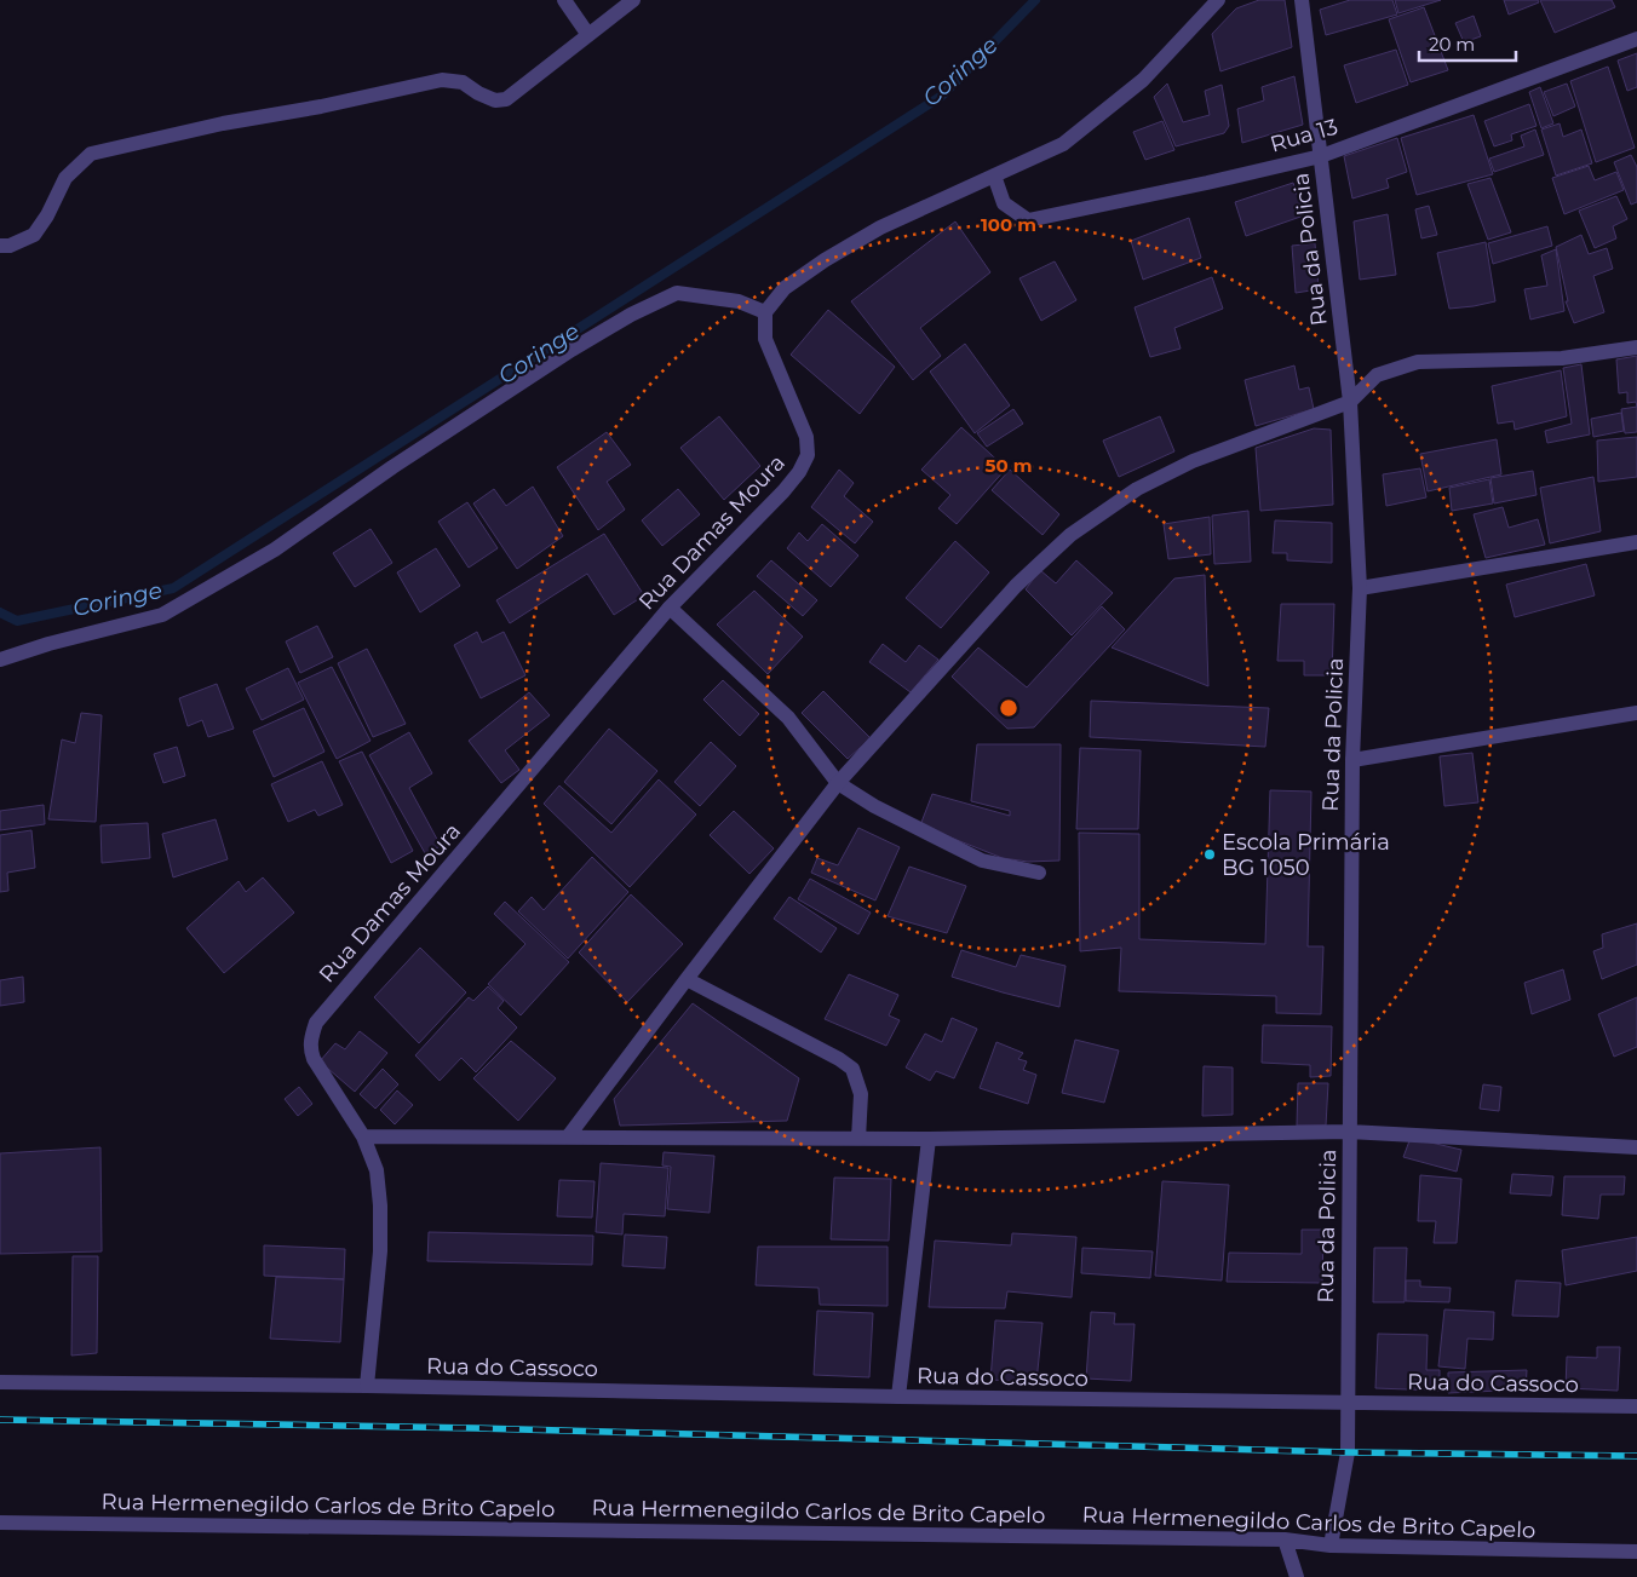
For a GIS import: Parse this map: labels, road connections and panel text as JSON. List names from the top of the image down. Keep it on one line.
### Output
{"streets":{"street":["Rua 13","Rua da Policia","Rua Damas Moura","Rua do Cassoco","Rua Hermenegildo Carlos de Brito Capelo"]},"crossings":[["Rua 13","Rua da Policia"],["Rua da Policia","Rua do Cassoco"],["Rua da Policia","Rua Hermenegildo Carlos de Brito Capelo"]],"water":["Coringe"],"places":["Escola Primária BG 1050"],"scale_bar":"20 m","rings":["100 m","50 m"]}
